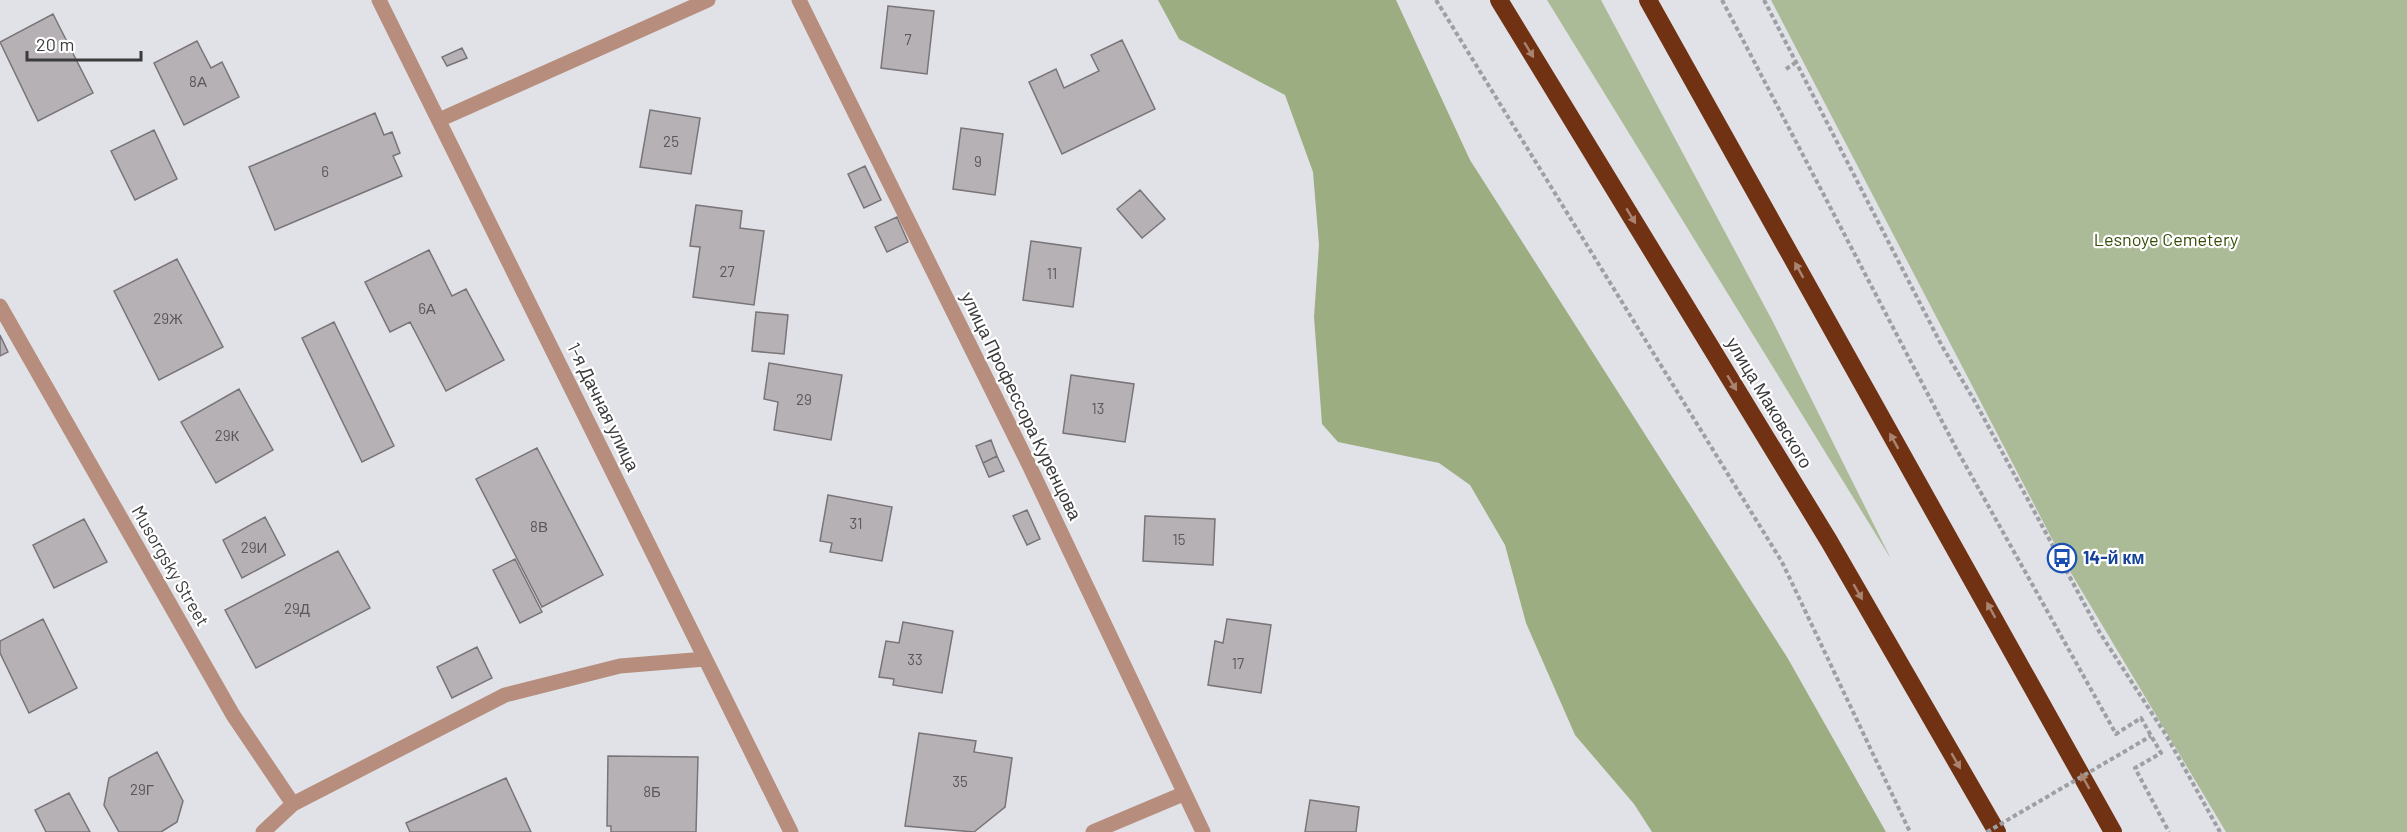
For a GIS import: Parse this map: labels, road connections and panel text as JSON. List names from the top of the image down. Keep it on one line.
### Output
{"streets":{"highway":["улица Маковского"],"street":["улица Профессора Куренцова","1-я Дачная улица","Musorgsky Street"]},"parks":["Lesnoye Cemetery"],"places":{"bus stop":["14-й км"]},"house_numbers":["7","8А","25","9","6","27","11","6А","29Ж","29","13","29К","31","8В","15","29И","29Д","33","17","35","29Г","8Б"],"scale_bar":"20 m"}
